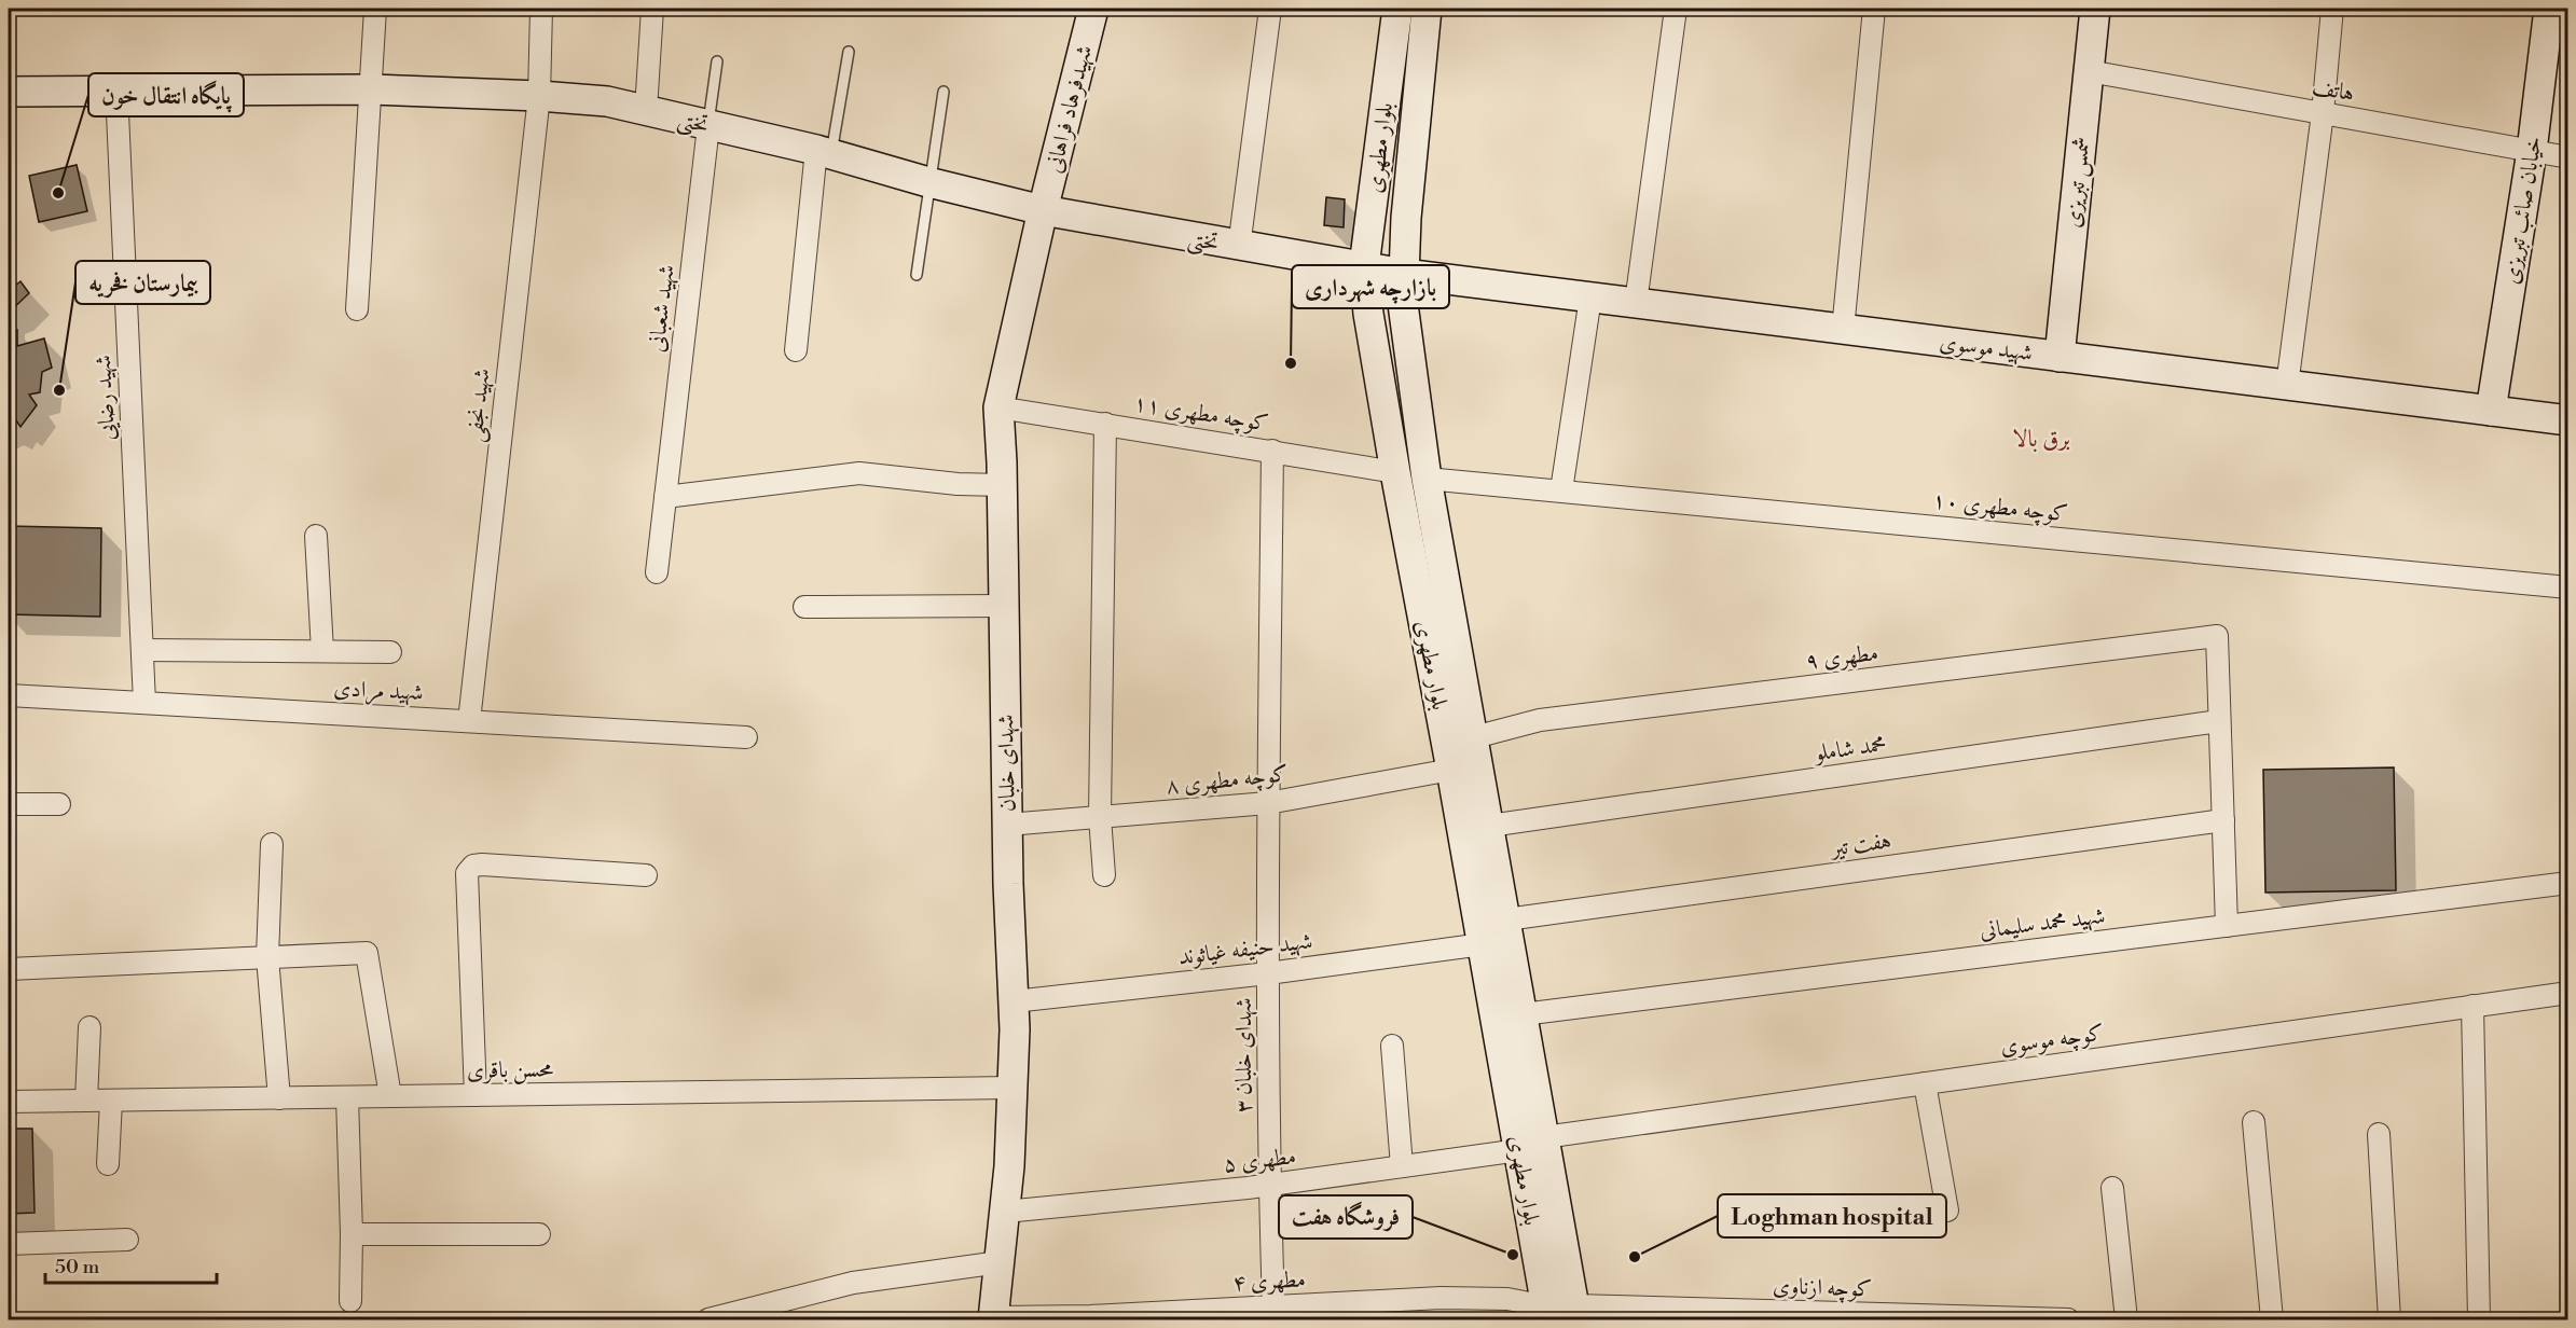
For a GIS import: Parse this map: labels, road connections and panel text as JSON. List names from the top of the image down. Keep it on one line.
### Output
{"streets":{"main road":["شهیدفرهاد فراهانی","تختی","بلوار مطهری","شمس تبریزی","خیابان صائب تبریزی","شهید موسوی","شهدای خلبان"],"street":["هاتف","شهید شعبانی","شهید رضایی","شهید نجفی","کوچه مطهری ۱۱","کوچه مطهری ۱۰","مطهری ۹","شهید مرادی","محمد شاملو","کوچه مطهری ۸","هفت تیر","شهید محمد سلیمانی","شهید حنیفه غیاثوند","کوچه موسوی","شهدای خلبان ۳","محسن باقری","مطهری ۵","مطهری ۴","کوچه ازناوی"]},"crossings":[["هاتف","شمس تبریزی"],["هاتف","خیابان صائب تبریزی"],["شهیدفرهاد فراهانی","تختی"],["شهیدفرهاد فراهانی","شهدای خلبان"],["تختی","بلوار مطهری"],["تختی","شهید شعبانی"],["تختی","شهید موسوی"],["تختی","شهید رضایی"],["تختی","شهید نجفی"],["تختی","شهدای خلبان"],["بلوار مطهری","شهید موسوی"],["بلوار مطهری","کوچه مطهری ۱۱"],["بلوار مطهری","کوچه مطهری ۱۰"],["بلوار مطهری","مطهری ۹"],["بلوار مطهری","محمد شاملو"],["بلوار مطهری","کوچه مطهری ۸"],["بلوار مطهری","هفت تیر"],["بلوار مطهری","شهید محمد سلیمانی"],["بلوار مطهری","شهید حنیفه غیاثوند"],["بلوار مطهری","کوچه موسوی"],["بلوار مطهری","مطهری ۵"],["بلوار مطهری","مطهری ۴"],["بلوار مطهری","کوچه ازناوی"],["شمس تبریزی","شهید موسوی"],["خیابان صائب تبریزی","شهید موسوی"],["شهید رضایی","شهید مرادی"],["شهید نجفی","شهید مرادی"],["کوچه مطهری ۱۱","شهدای خلبان"],["کوچه مطهری ۱۱","شهدای خلبان ۳"],["مطهری ۹","محمد شاملو"],["شهدای خلبان","کوچه مطهری ۸"],["شهدای خلبان","شهید حنیفه غیاثوند"],["شهدای خلبان","محسن باقری"],["شهدای خلبان","مطهری ۵"],["شهدای خلبان","مطهری ۴"],["کوچه مطهری ۸","شهدای خلبان ۳"],["شهید حنیفه غیاثوند","شهدای خلبان ۳"],["کوچه موسوی","مطهری ۵"],["شهدای خلبان ۳","مطهری ۵"],["شهدای خلبان ۳","مطهری ۴"],["مطهری ۴","کوچه ازناوی"]],"districts":["برق بالا"],"places":["پایگاه انتقال خون","بازارچه شهرداری","بیمارستان فخریه","فروشگاه هفت","Loghman hospital"],"scale_bar":"50 m"}
